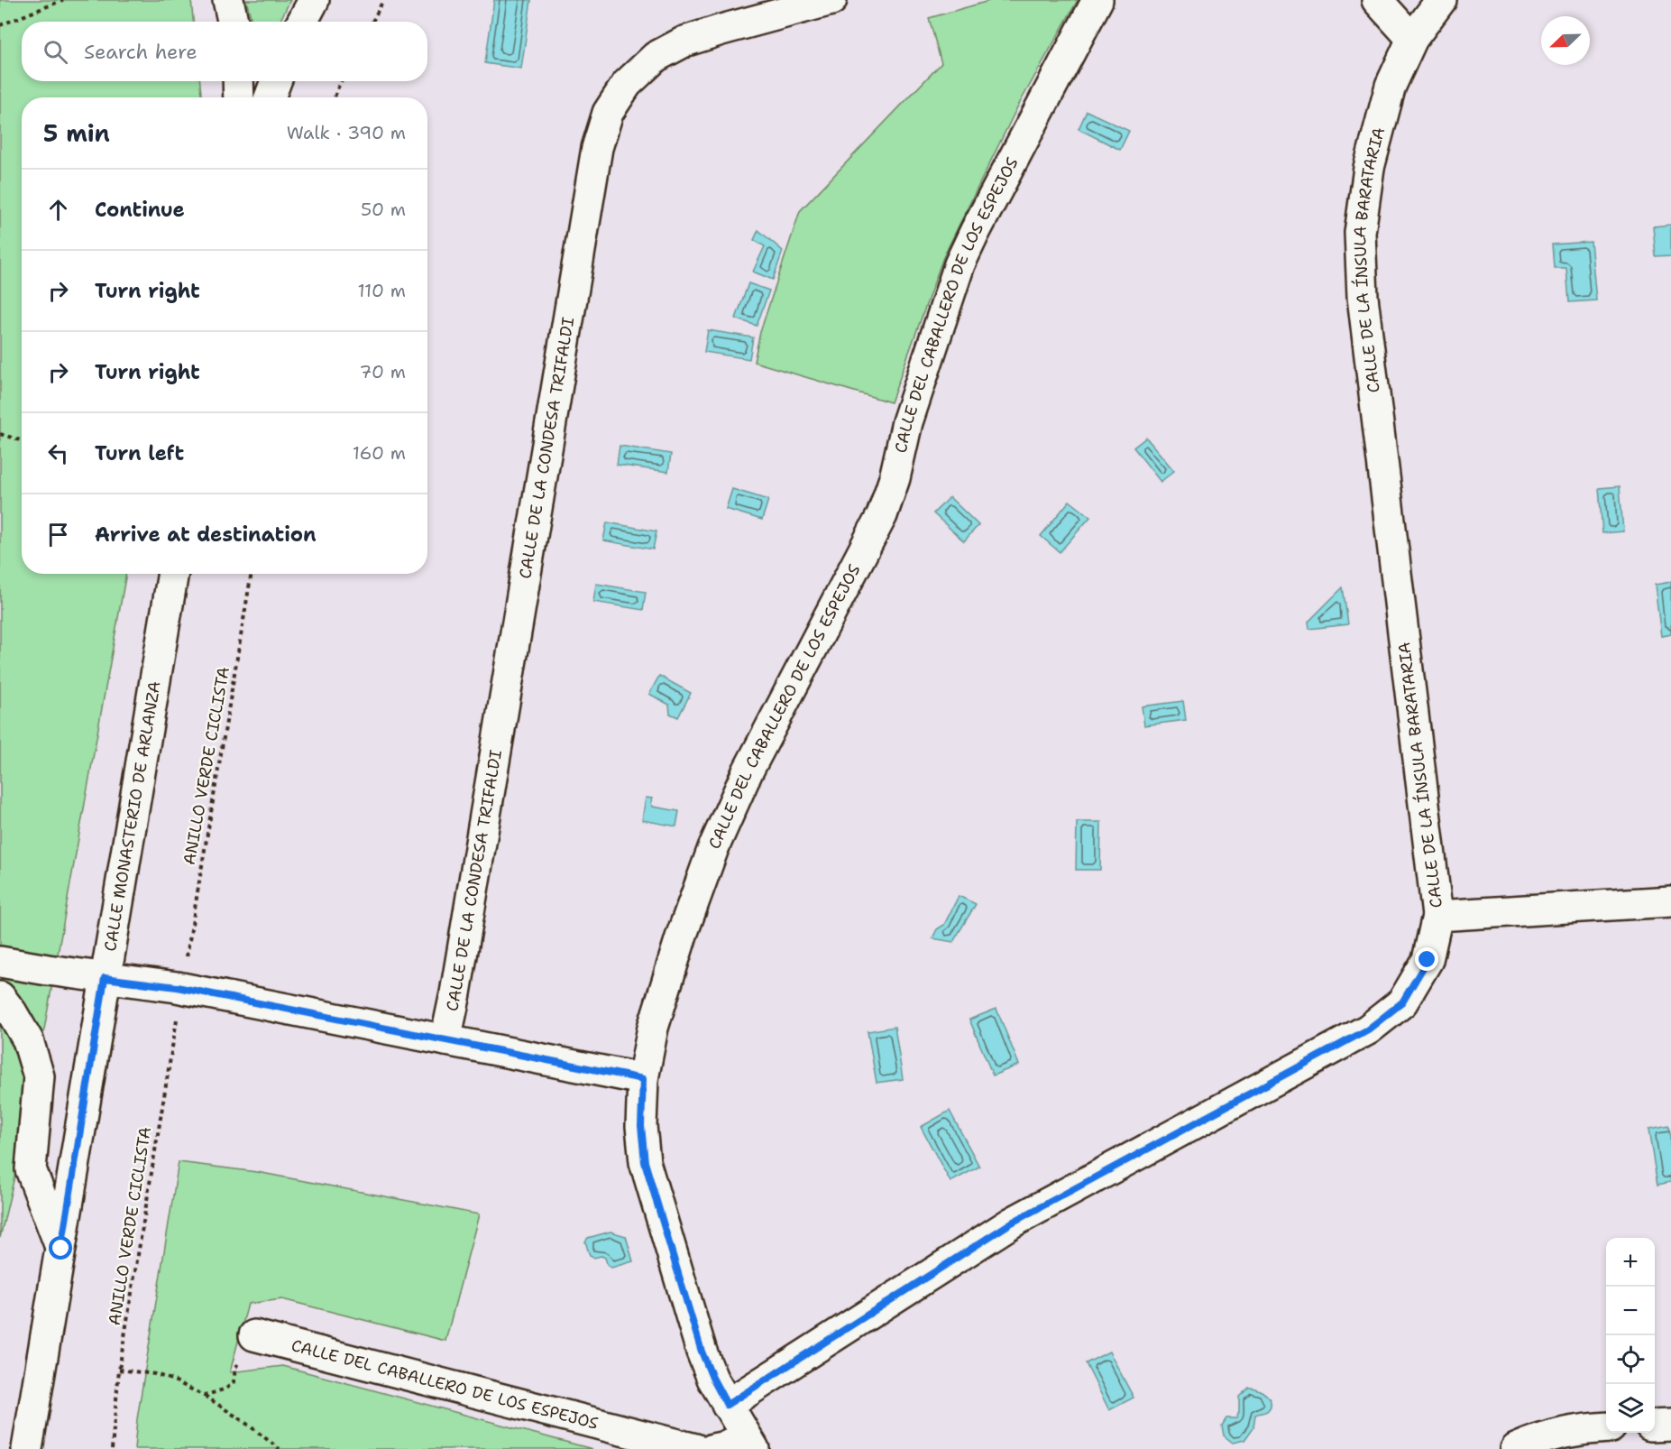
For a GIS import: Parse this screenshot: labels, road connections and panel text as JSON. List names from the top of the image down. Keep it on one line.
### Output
{"streets":{"street":["CALLE DE LA ÍNSULA BARATARIA","CALLE DEL CABALLERO DE LOS ESPEJOS","CALLE DE LA CONDESA TRIFALDI","CALLE MONASTERIO DE ARLANZA"],"path":["ANILLO VERDE CICLISTA"]},"crossings":[["CALLE DE LA ÍNSULA BARATARIA","CALLE DEL CABALLERO DE LOS ESPEJOS"]],"north":"bottom left","page":{"search":"Search here","heading":["5 min","Walk · 390 m"],"list":[["Continue","50 m"],["Turn right","110 m"],["Turn right","70 m"],["Turn left","160 m"],"Arrive at destination"],"map_buttons":["+","−"]}}
